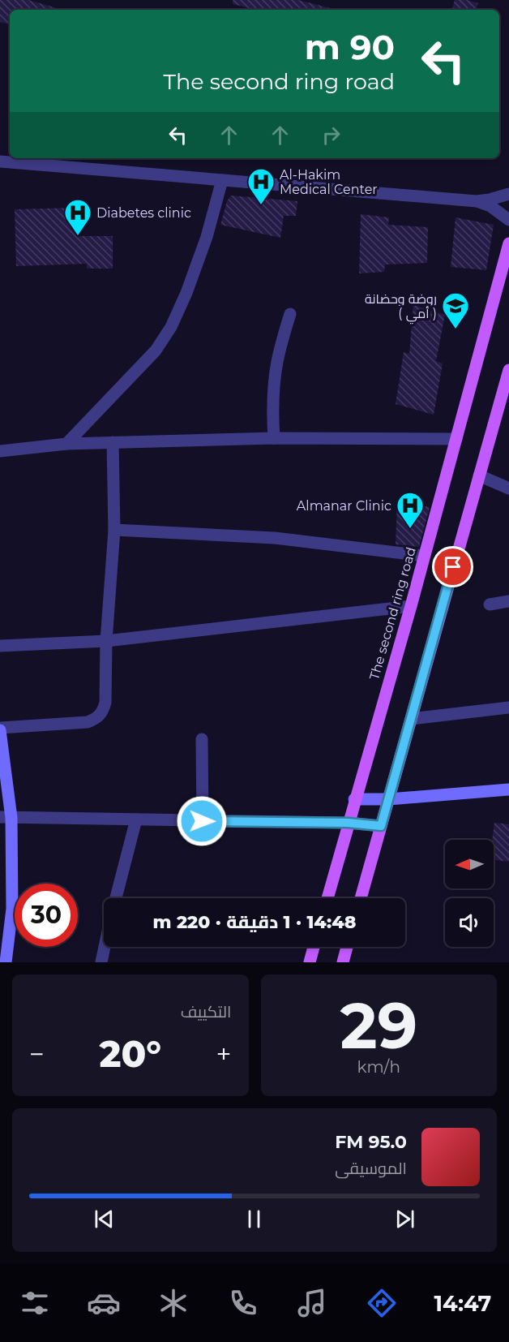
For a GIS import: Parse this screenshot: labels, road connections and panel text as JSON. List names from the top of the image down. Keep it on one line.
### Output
{"streets":{"main road":["The second ring road"]},"places":{"hospital":["Al-Hakim Medical Center","Diabetes clinic","Almanar Clinic"],"school or university":["روضة وحضانة ( أمي )"]},"north":"left","page":{"turn":["90 m","The second ring road"],"limit":"30","trip":"14:48 · 1 دقيقة · 220 m","tile":[["29","km/h"],"التكييف"],"heat":["−","20°","+"],"song":["95.0 FM","الموسيقى"],"tabs":"14:47"}}
